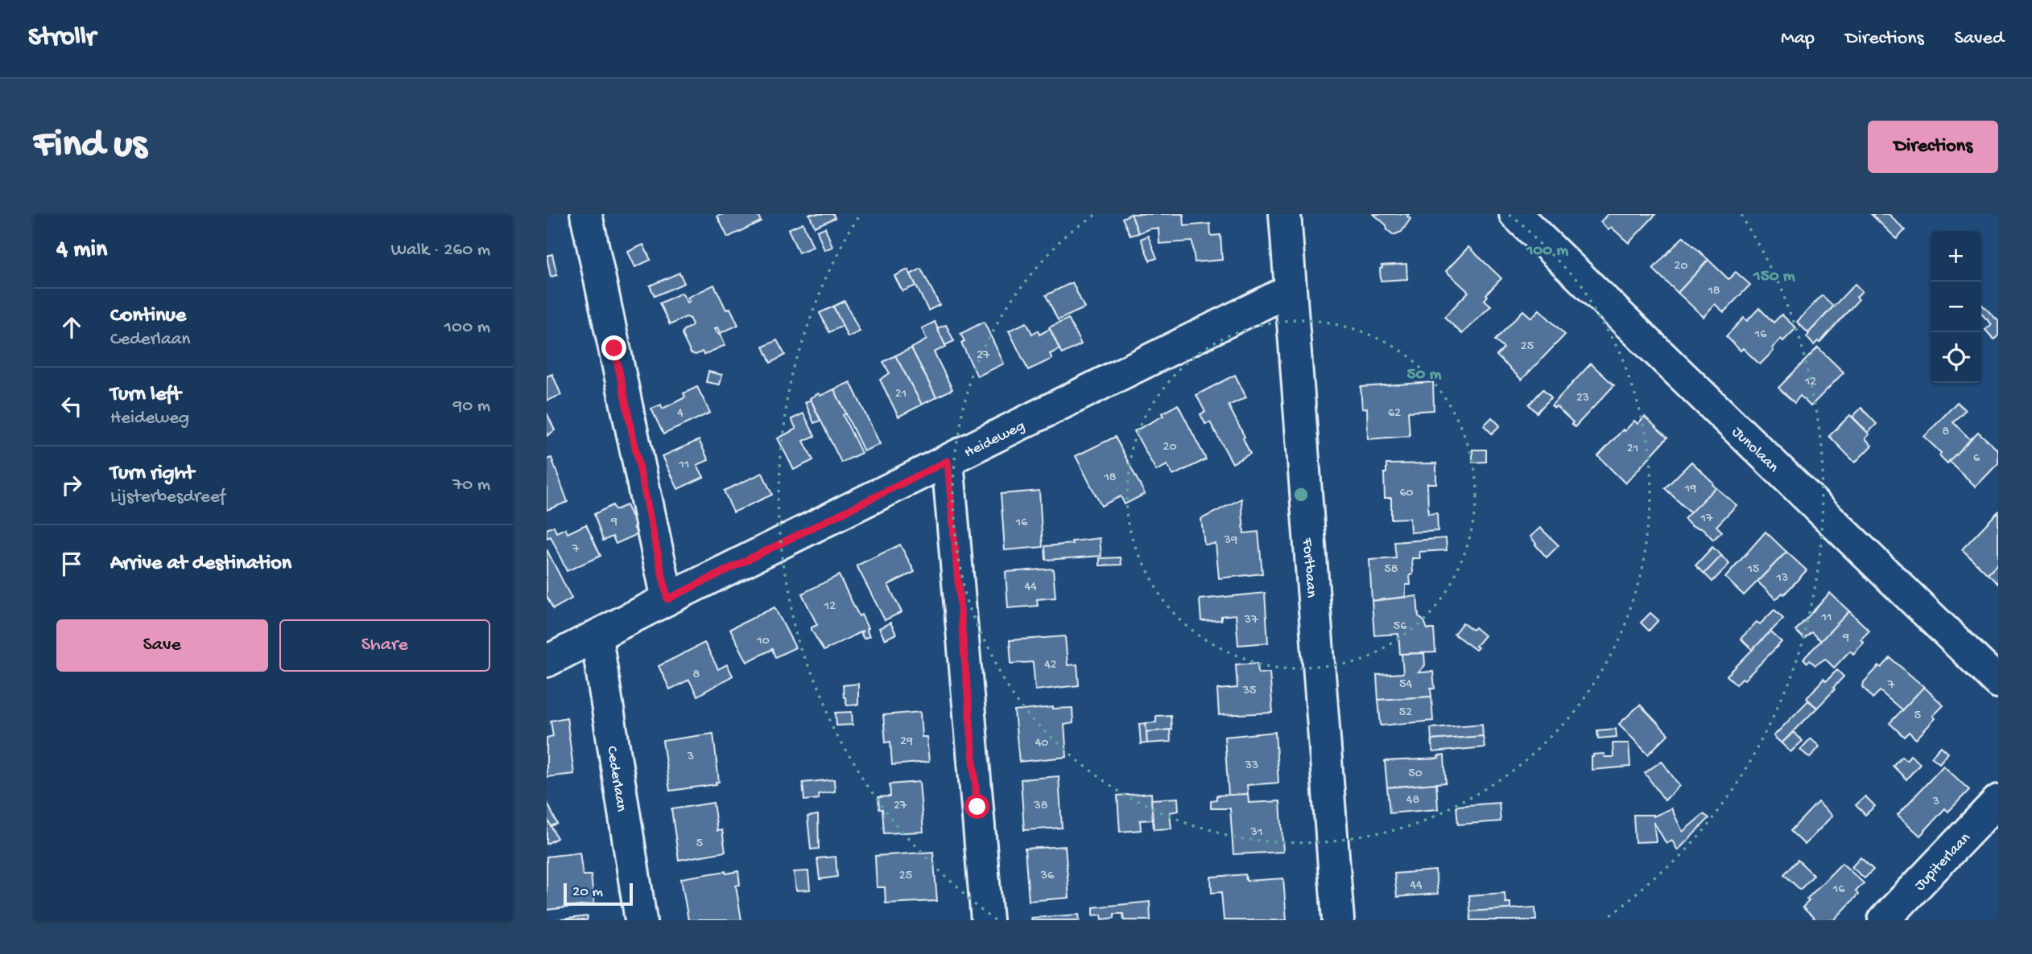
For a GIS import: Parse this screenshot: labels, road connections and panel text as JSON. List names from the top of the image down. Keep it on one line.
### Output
{"streets":{"street":["Heideweg","Junolaan","Fortbaan","Cederlaan","Jupiterlaan"]},"crossings":[["Heideweg","Fortbaan"],["Heideweg","Cederlaan"]],"house_numbers":["20","18","16","25","27","12","21","23","4","62","8","20","21","6","11","18","19","60","17","9","16","39","7","58","15","13","44","12","11","37","56","9","10","42","8","54","7","35","52","5","29","40","3","33","50","48","3","27","38","31","5","25","36","44","16"],"scale_bar":"20 m","page":{"header":"Strollr","nav":["Map","Directions","Saved"],"buttons":["Directions",["Save","Share"]],"title":"Find us","heading":["4 min","Walk · 260 m"],"map_buttons":["+","−"],"list":[["Continue","Cederlaan","100 m"],["Turn left","Heideweg","90 m"],["Turn right","Lijsterbesdreef","70 m"],"Arrive at destination"],"scale":"20 m"},"rings":["100 m","150 m","50 m"]}
